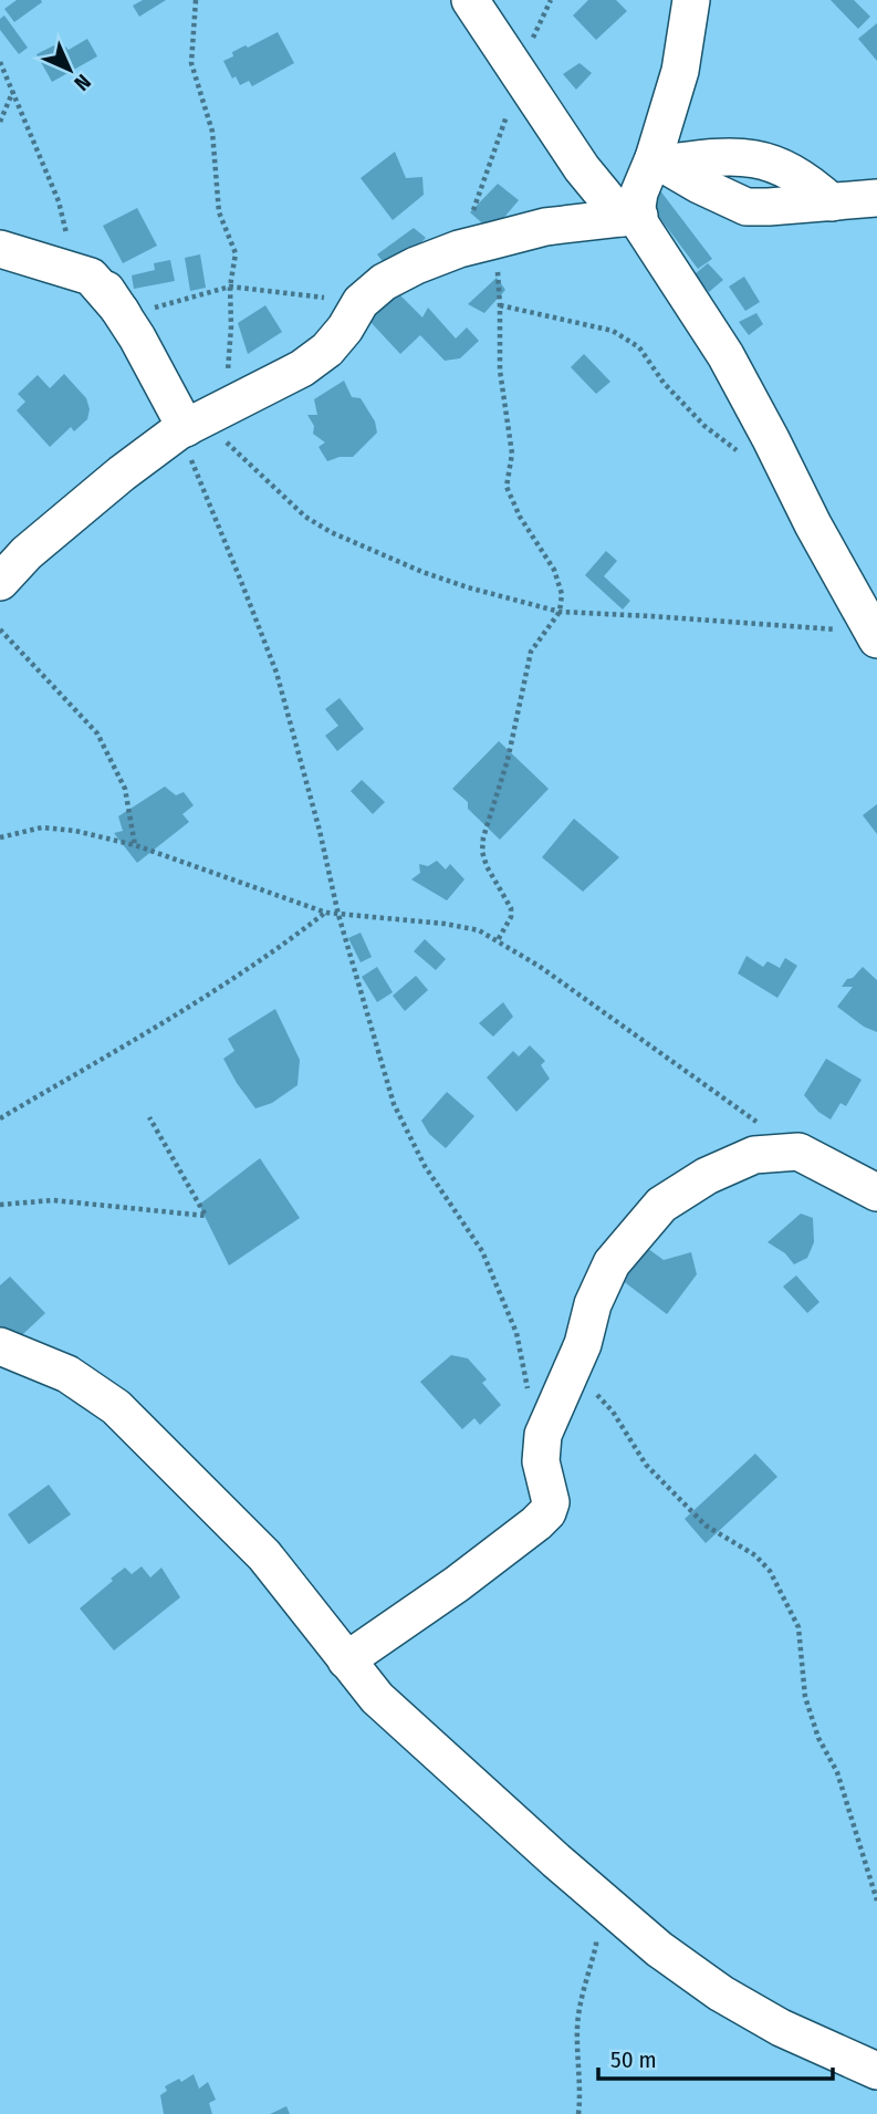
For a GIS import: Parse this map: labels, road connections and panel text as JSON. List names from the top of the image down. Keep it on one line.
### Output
{"scale_bar":"50 m","north":"bottom right"}
